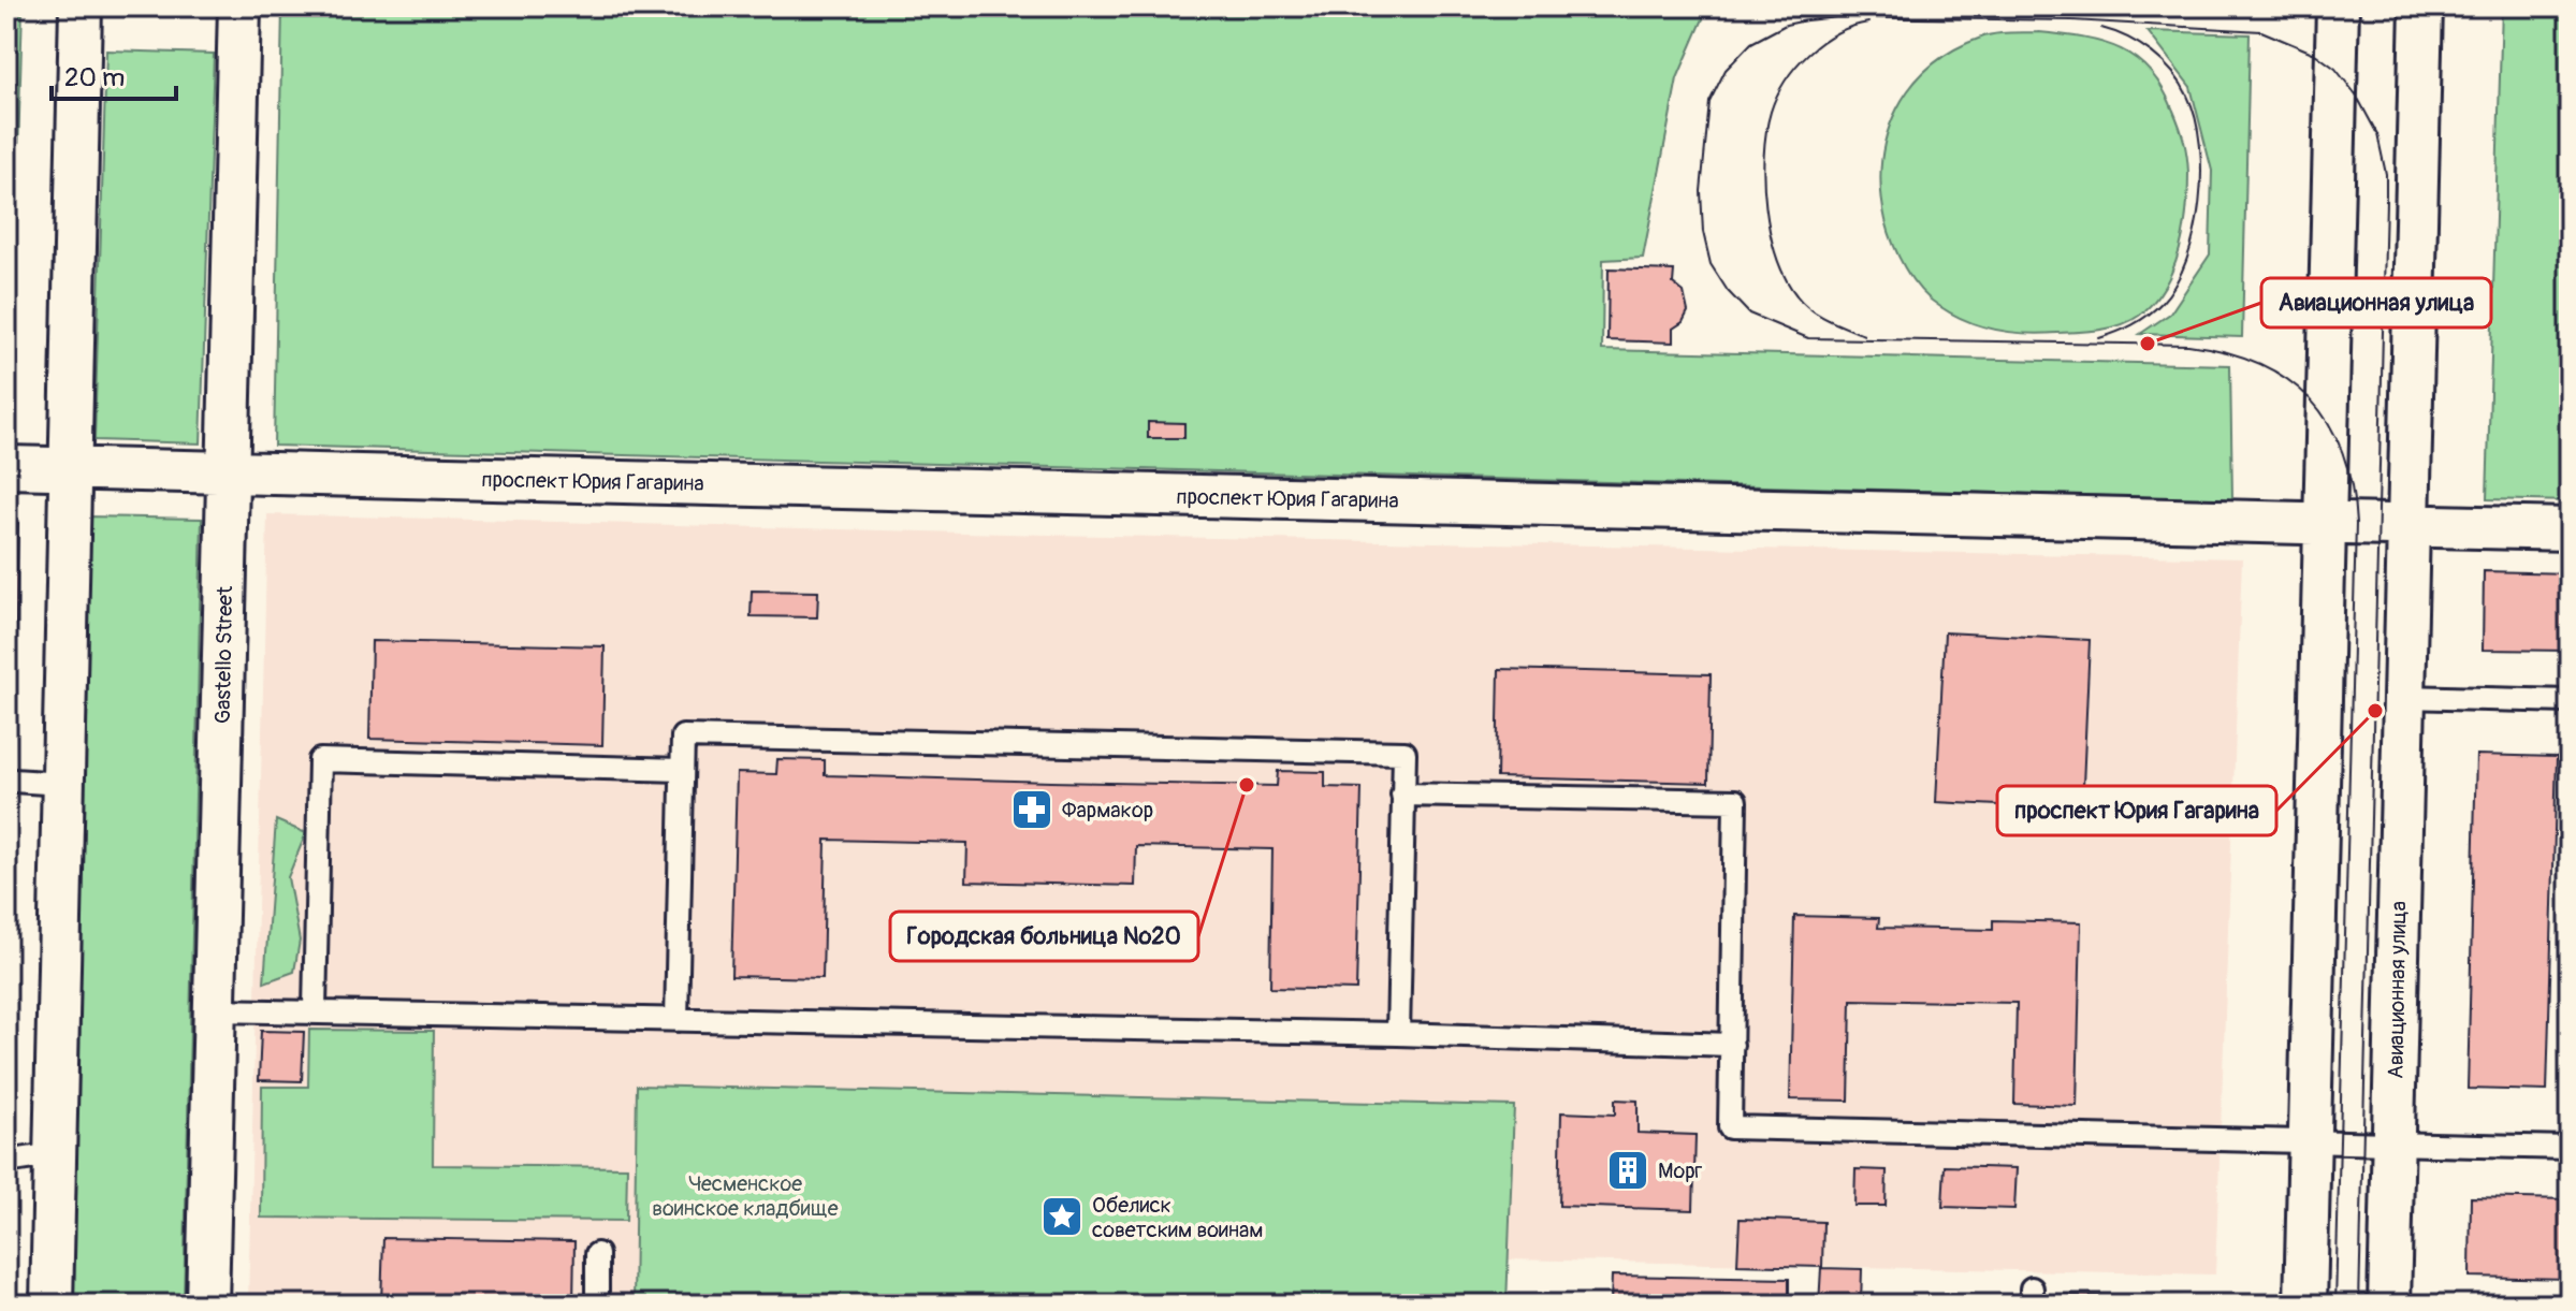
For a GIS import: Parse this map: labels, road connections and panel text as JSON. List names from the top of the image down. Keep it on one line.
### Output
{"streets":{"street":["проспект Юрия Гагарина","Gastello Street","Авиационная улица"]},"crossings":[["проспект Юрия Гагарина","Gastello Street"],["проспект Юрия Гагарина","Авиационная улица"]],"parks":["Чесменское воинское кладбище"],"places":{"other":["Авиационная улица","проспект Юрия Гагарина","Городская больница №20"],"pharmacy":["Фармакор"],"building":["Морг"],"place":["Обелиск советским воинам"]},"scale_bar":"20 m"}
